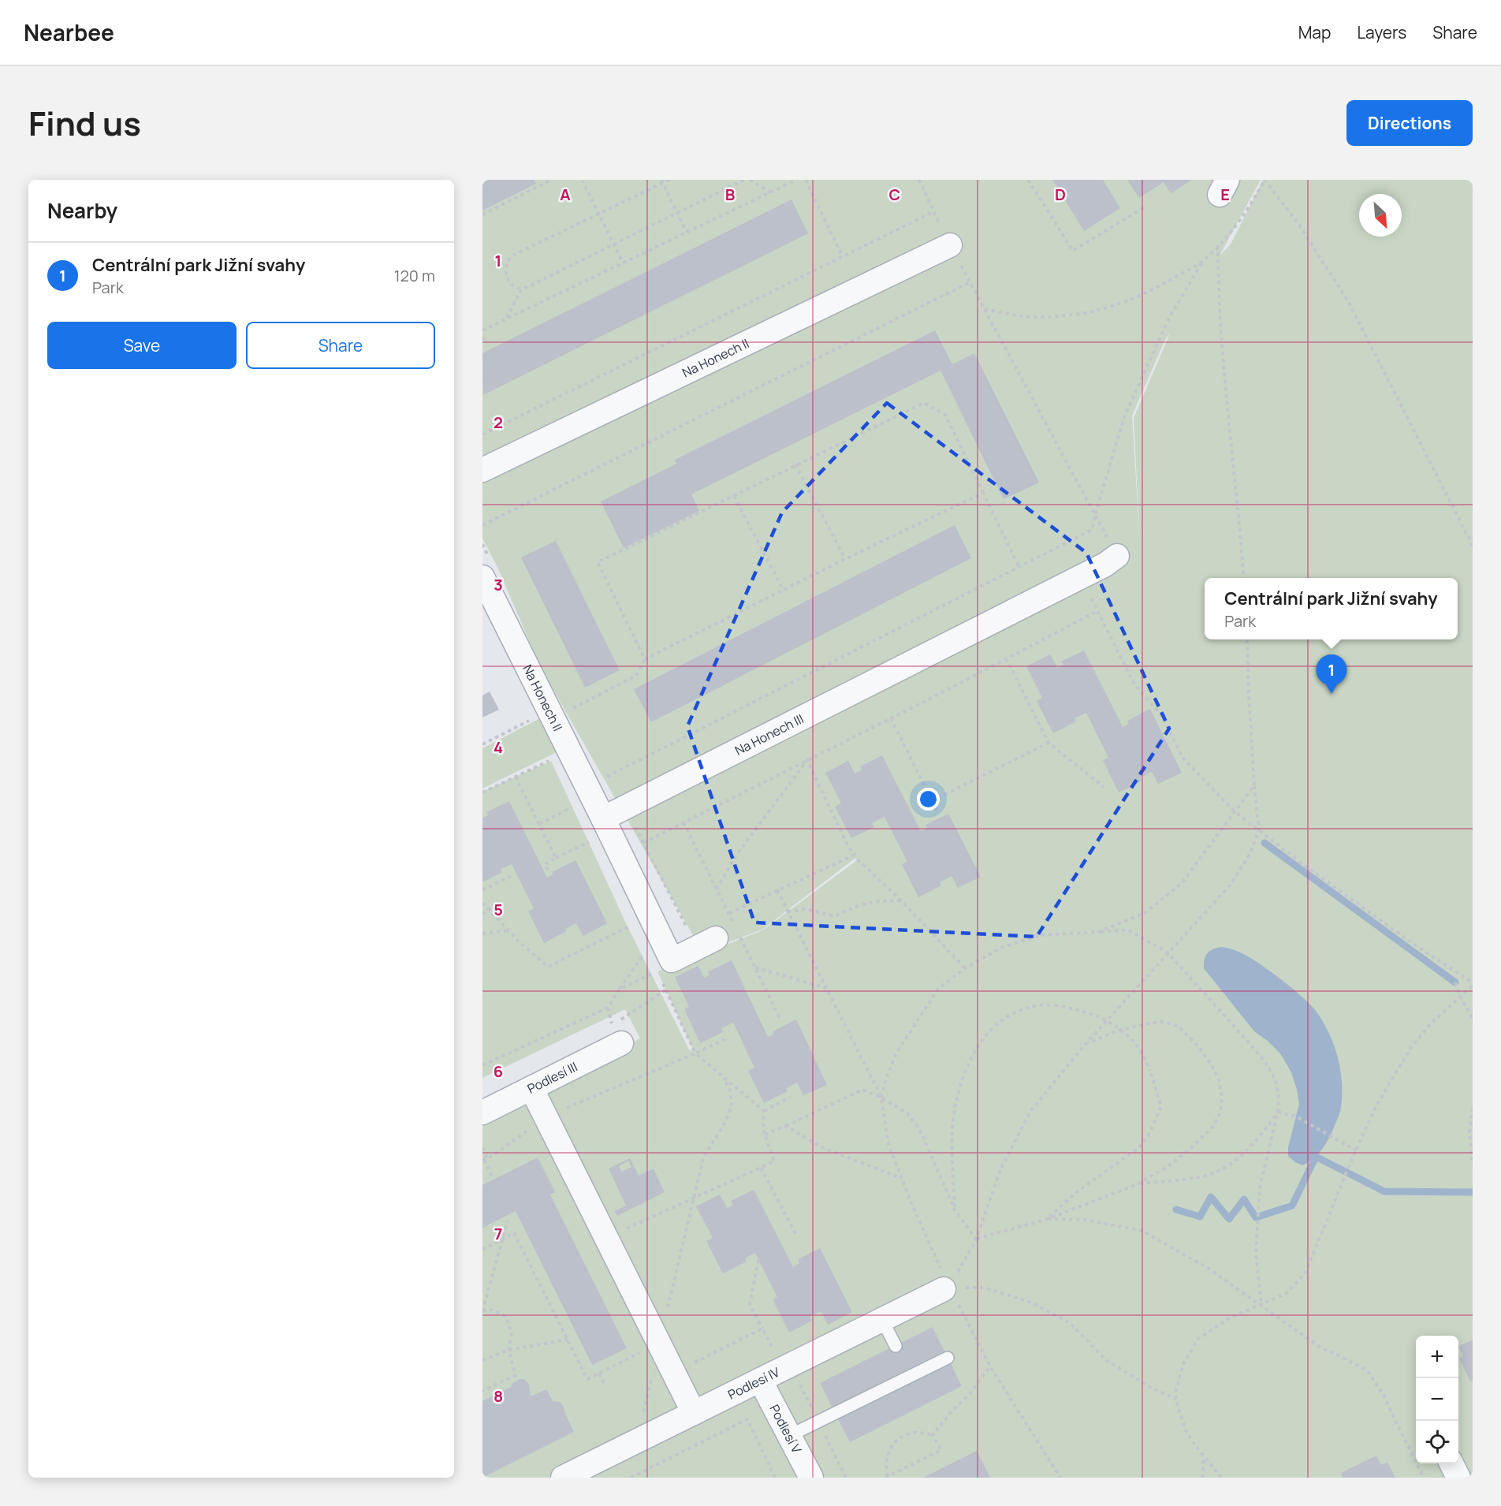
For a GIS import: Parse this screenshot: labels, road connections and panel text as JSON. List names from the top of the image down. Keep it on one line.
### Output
{"streets":{"street":["Na Honech II","Na Honech III","Podlesí III","Podlesí IV","Podlesí V"]},"crossings":[["Na Honech II","Na Honech III"],["Podlesí IV","Podlesí V"]],"north":"bottom right","page":{"header":"Nearbee","nav":["Map","Layers","Share"],"title":"Find us","buttons":["Directions",["Save","Share"]],"heading":"Nearby","list":[{"mark":"1","name":"Centrální park Jižní svahy","note":"Park","value":"120 m"}],"popup":["Centrální park Jižní svahy","Park"],"pins":"1","map_buttons":["+","−"]},"grid":{"columns":["A","B","C","D","E"],"rows":["1","2","3","4","5","6","7","8"]}}
